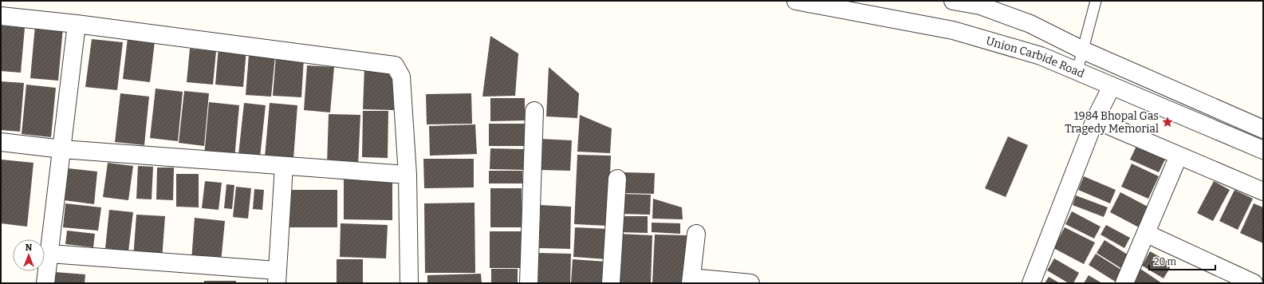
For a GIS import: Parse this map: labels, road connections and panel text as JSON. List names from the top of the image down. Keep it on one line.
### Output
{"streets":{"street":["Union Carbide Road"]},"places":{"place":["1984 Bhopal Gas Tragedy Memorial"]},"scale_bar":"20 m","north":"top"}
